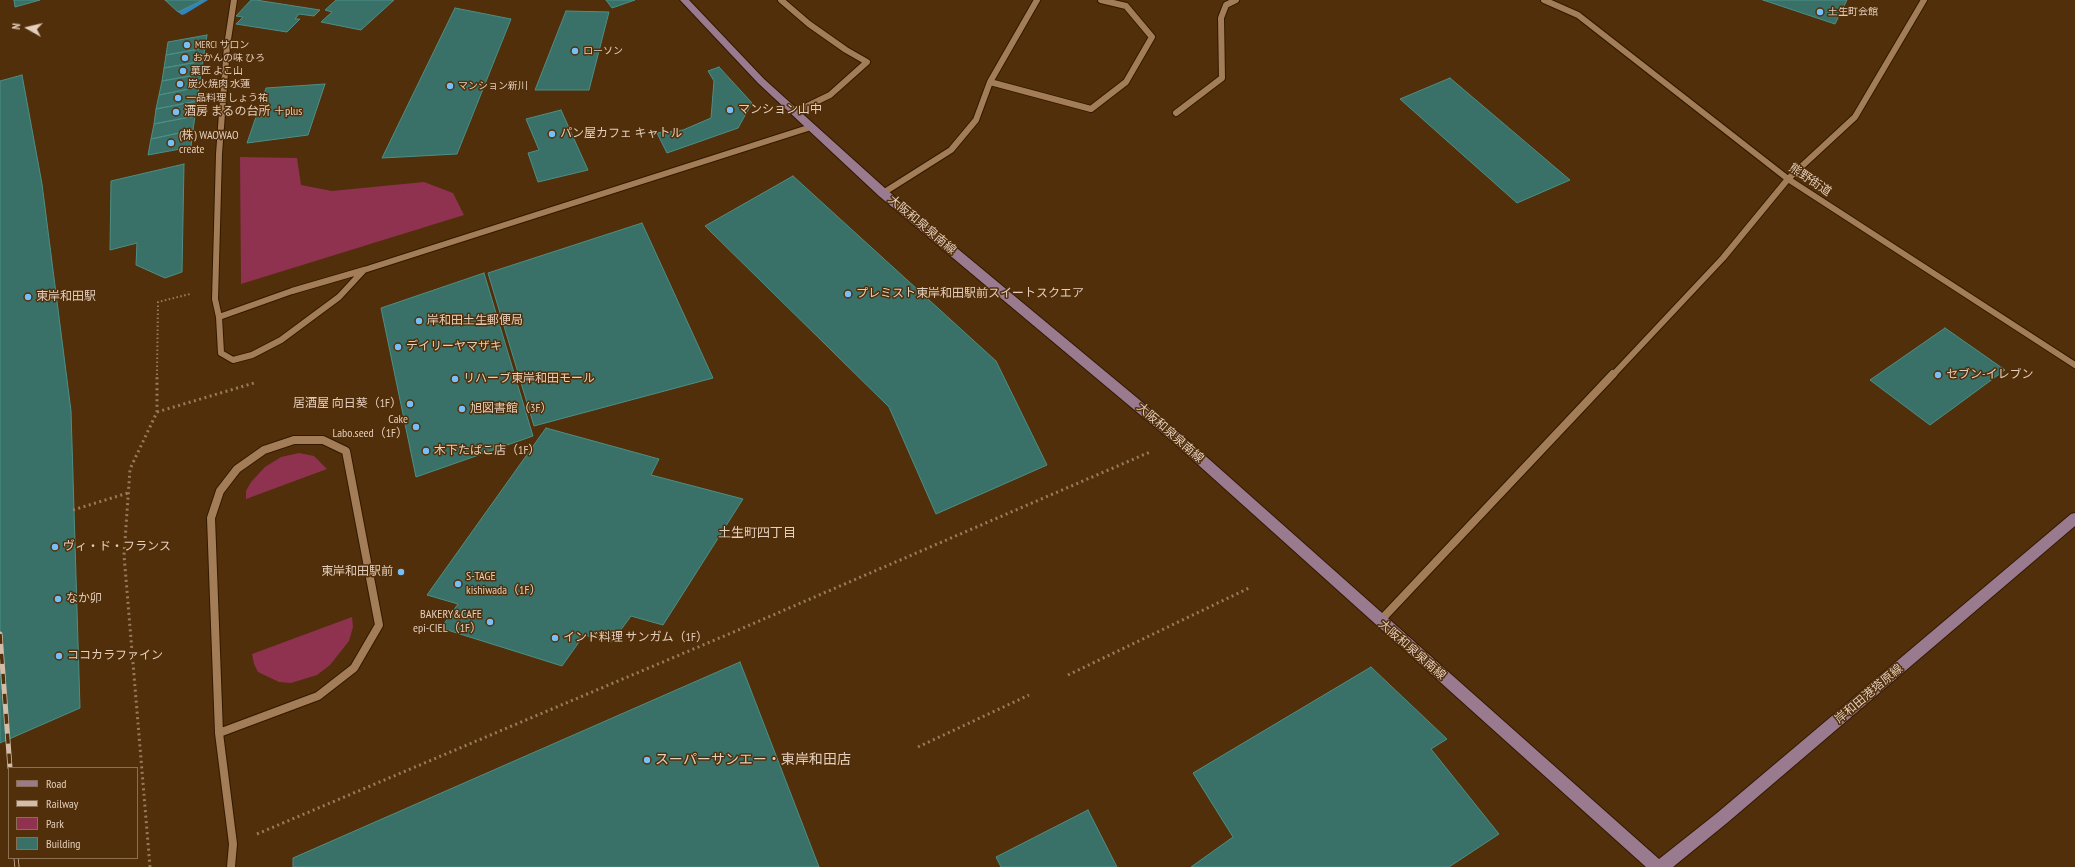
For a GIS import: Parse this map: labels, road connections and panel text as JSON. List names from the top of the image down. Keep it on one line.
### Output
{"streets":{"main road":["大阪和泉泉南線","岸和田港塔原線"],"street":["熊野街道"]},"districts":["土生町四丁目"],"places":["土生町会館","MERCI サロン","ローソン","おかんの味 ひろ","菓匠 よこ山","炭火焼肉 水蓮","マンション新川","一品料理 しょう祐","マンション山中","酒房 まるの台所 ＋plus","パン屋カフェ キャトル","(株) WAOWAO create","プレミスト東岸和田駅前スイートスクエア","東岸和田駅","岸和田土生郵便局","デイリーヤマザキ","セブン-イレブン","リハーブ東岸和田モール","居酒屋 向日葵（1F）","旭図書館（3F）","Cake Labo.seed（1F）","木下たばこ店（1F）","ヴィ・ド・フランス","東岸和田駅前","S-TAGE kishiwada（1F）","なか卯","BAKERY&CAFE epi-CIEL（1F）","インド料理 サンガム（1F）","ココカラファイン","スーパーサンエー・東岸和田店"],"legend":["Road","Railway","Park","Building"],"north":"left"}
